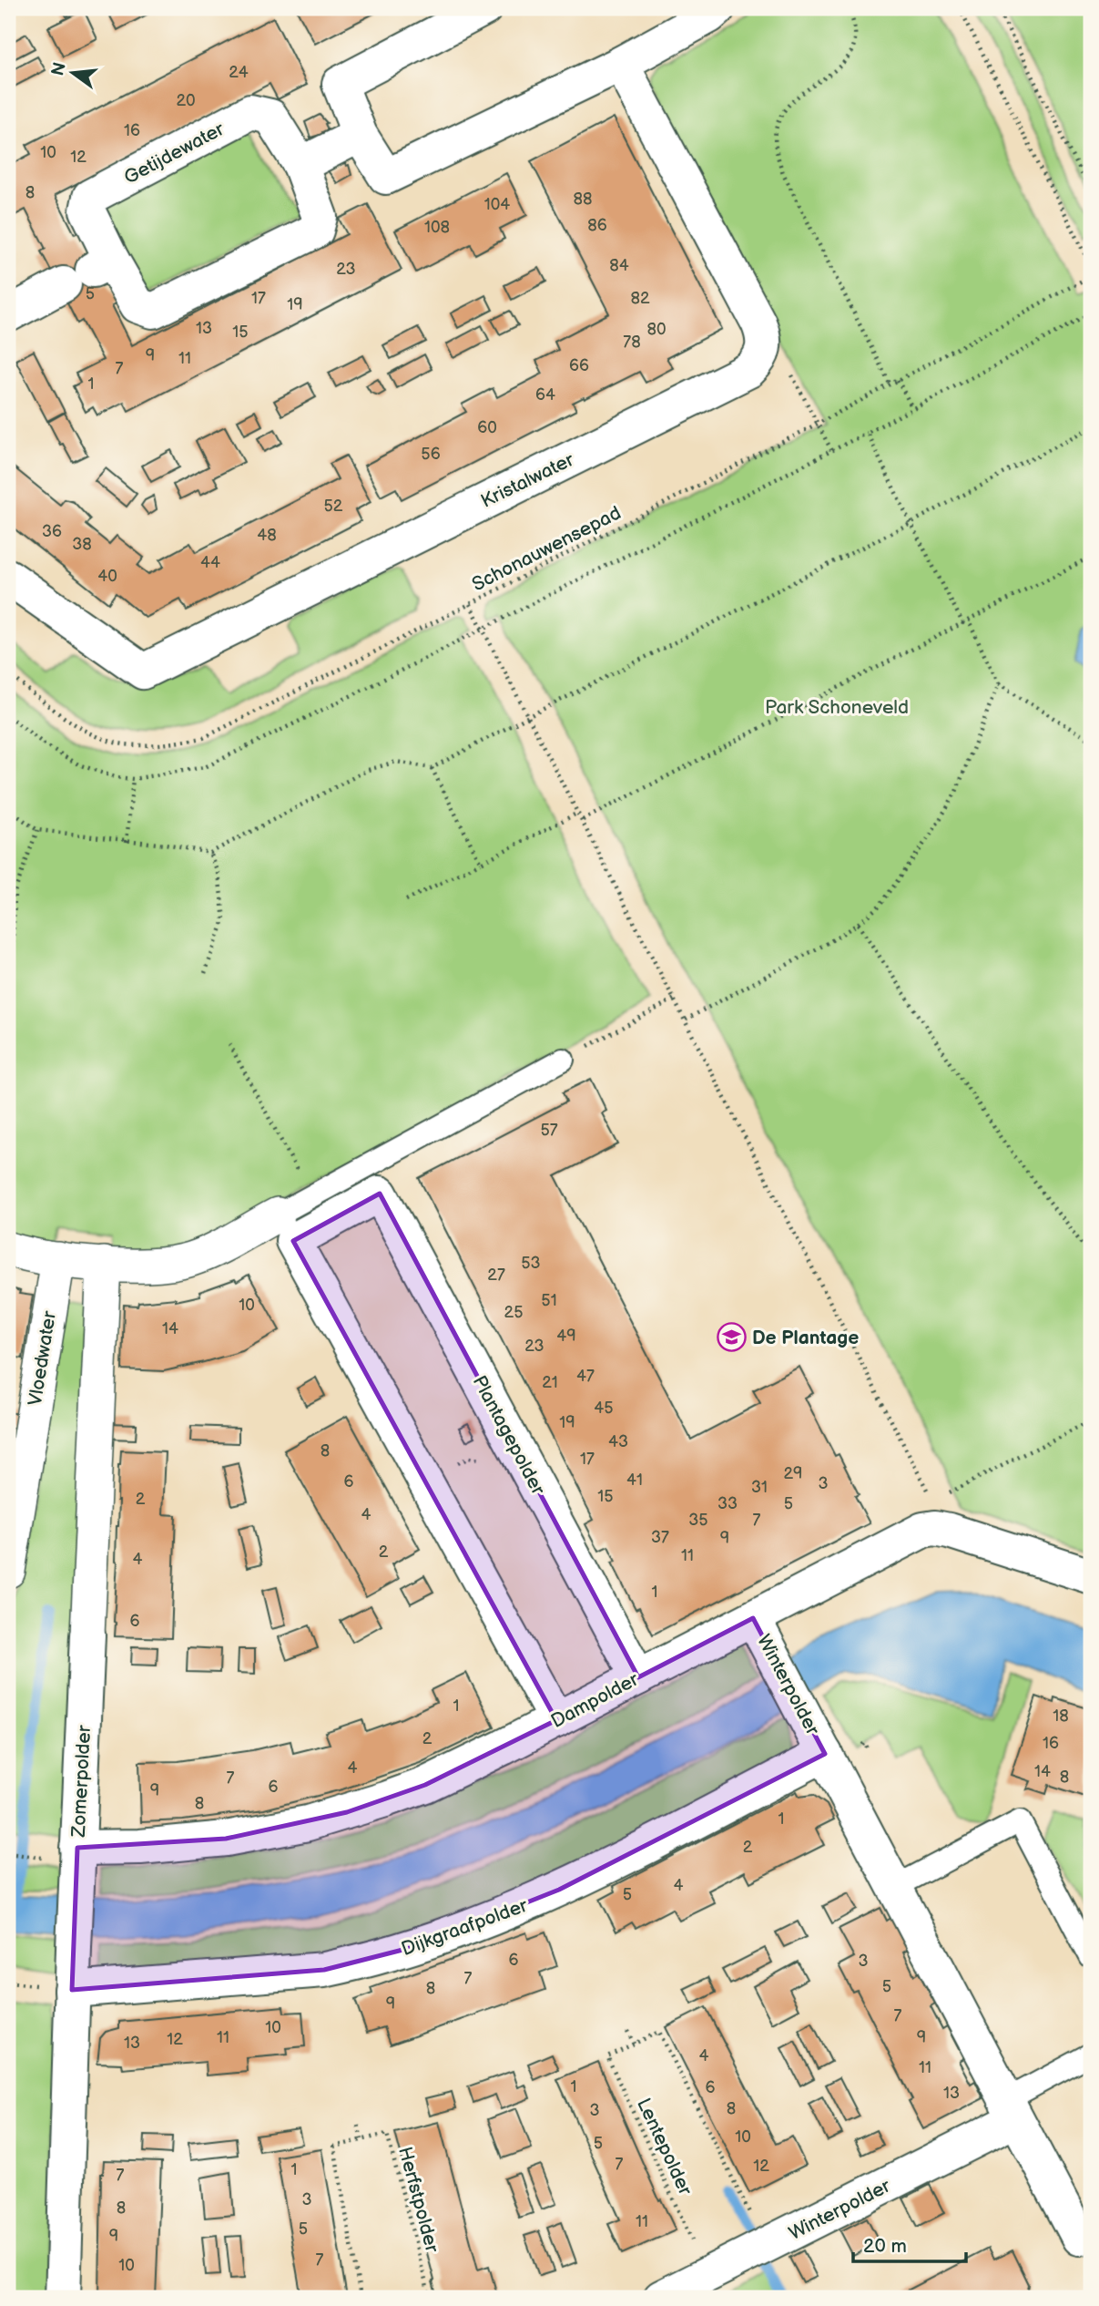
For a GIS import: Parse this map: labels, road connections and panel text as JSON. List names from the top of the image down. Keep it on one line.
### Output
{"streets":{"street":["Getijdewater","Kristalwater","Vloedwater","Plantagepolder","Winterpolder","Dampolder","Zomerpolder","Dijkgraafpolder"],"path":["Schonauwensepad","Lentepolder","Herfstpolder"]},"crossings":[["Plantagepolder","Dampolder"],["Winterpolder","Dampolder"],["Winterpolder","Dijkgraafpolder"],["Winterpolder","Lentepolder"],["Dampolder","Zomerpolder"],["Zomerpolder","Dijkgraafpolder"]],"parks":["Park Schoneveld"],"places":{"school or university":["De Plantage"]},"house_numbers":["24","20","16","10","12","8","88","104","86","108","84","23","5","17","82","19","13","80","15","78","9","11","66","7","1","64","60","56","52","36","48","38","44","40","57","53","27","51","10","25","14","49","23","47","21","45","19","43","8","17","29","41","6","3","31","15","2","33","5","4","35","7","37","9","2","11","4","1","6","1","18","2","16","4","14","8","7","6","9","8","1","2","4","5","6","3","7","5","8","9","7","10","11","9","12","13","4","11","1","6","13","8","3","10","5","7","12","1","7","3","8","11","5","9","7","10"],"scale_bar":"20 m","north":"left"}
